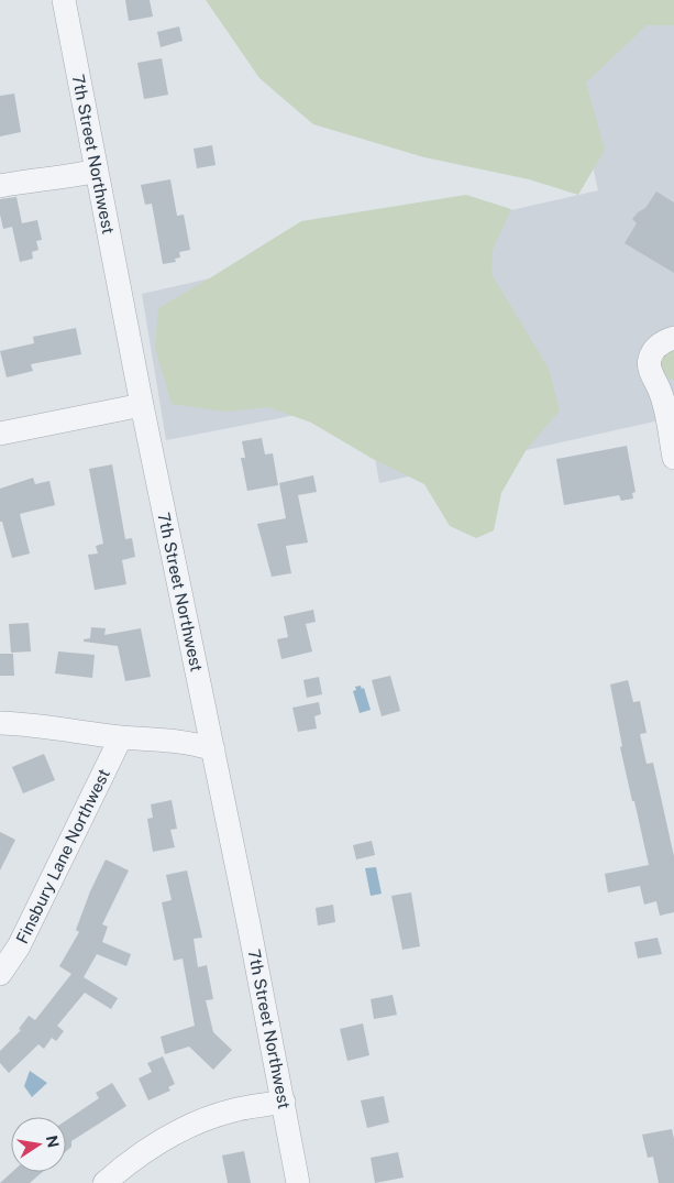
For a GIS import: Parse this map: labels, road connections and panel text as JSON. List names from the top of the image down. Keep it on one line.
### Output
{"streets":{"street":["7th Street Northwest","Finsbury Lane Northwest"]},"north":"right"}
